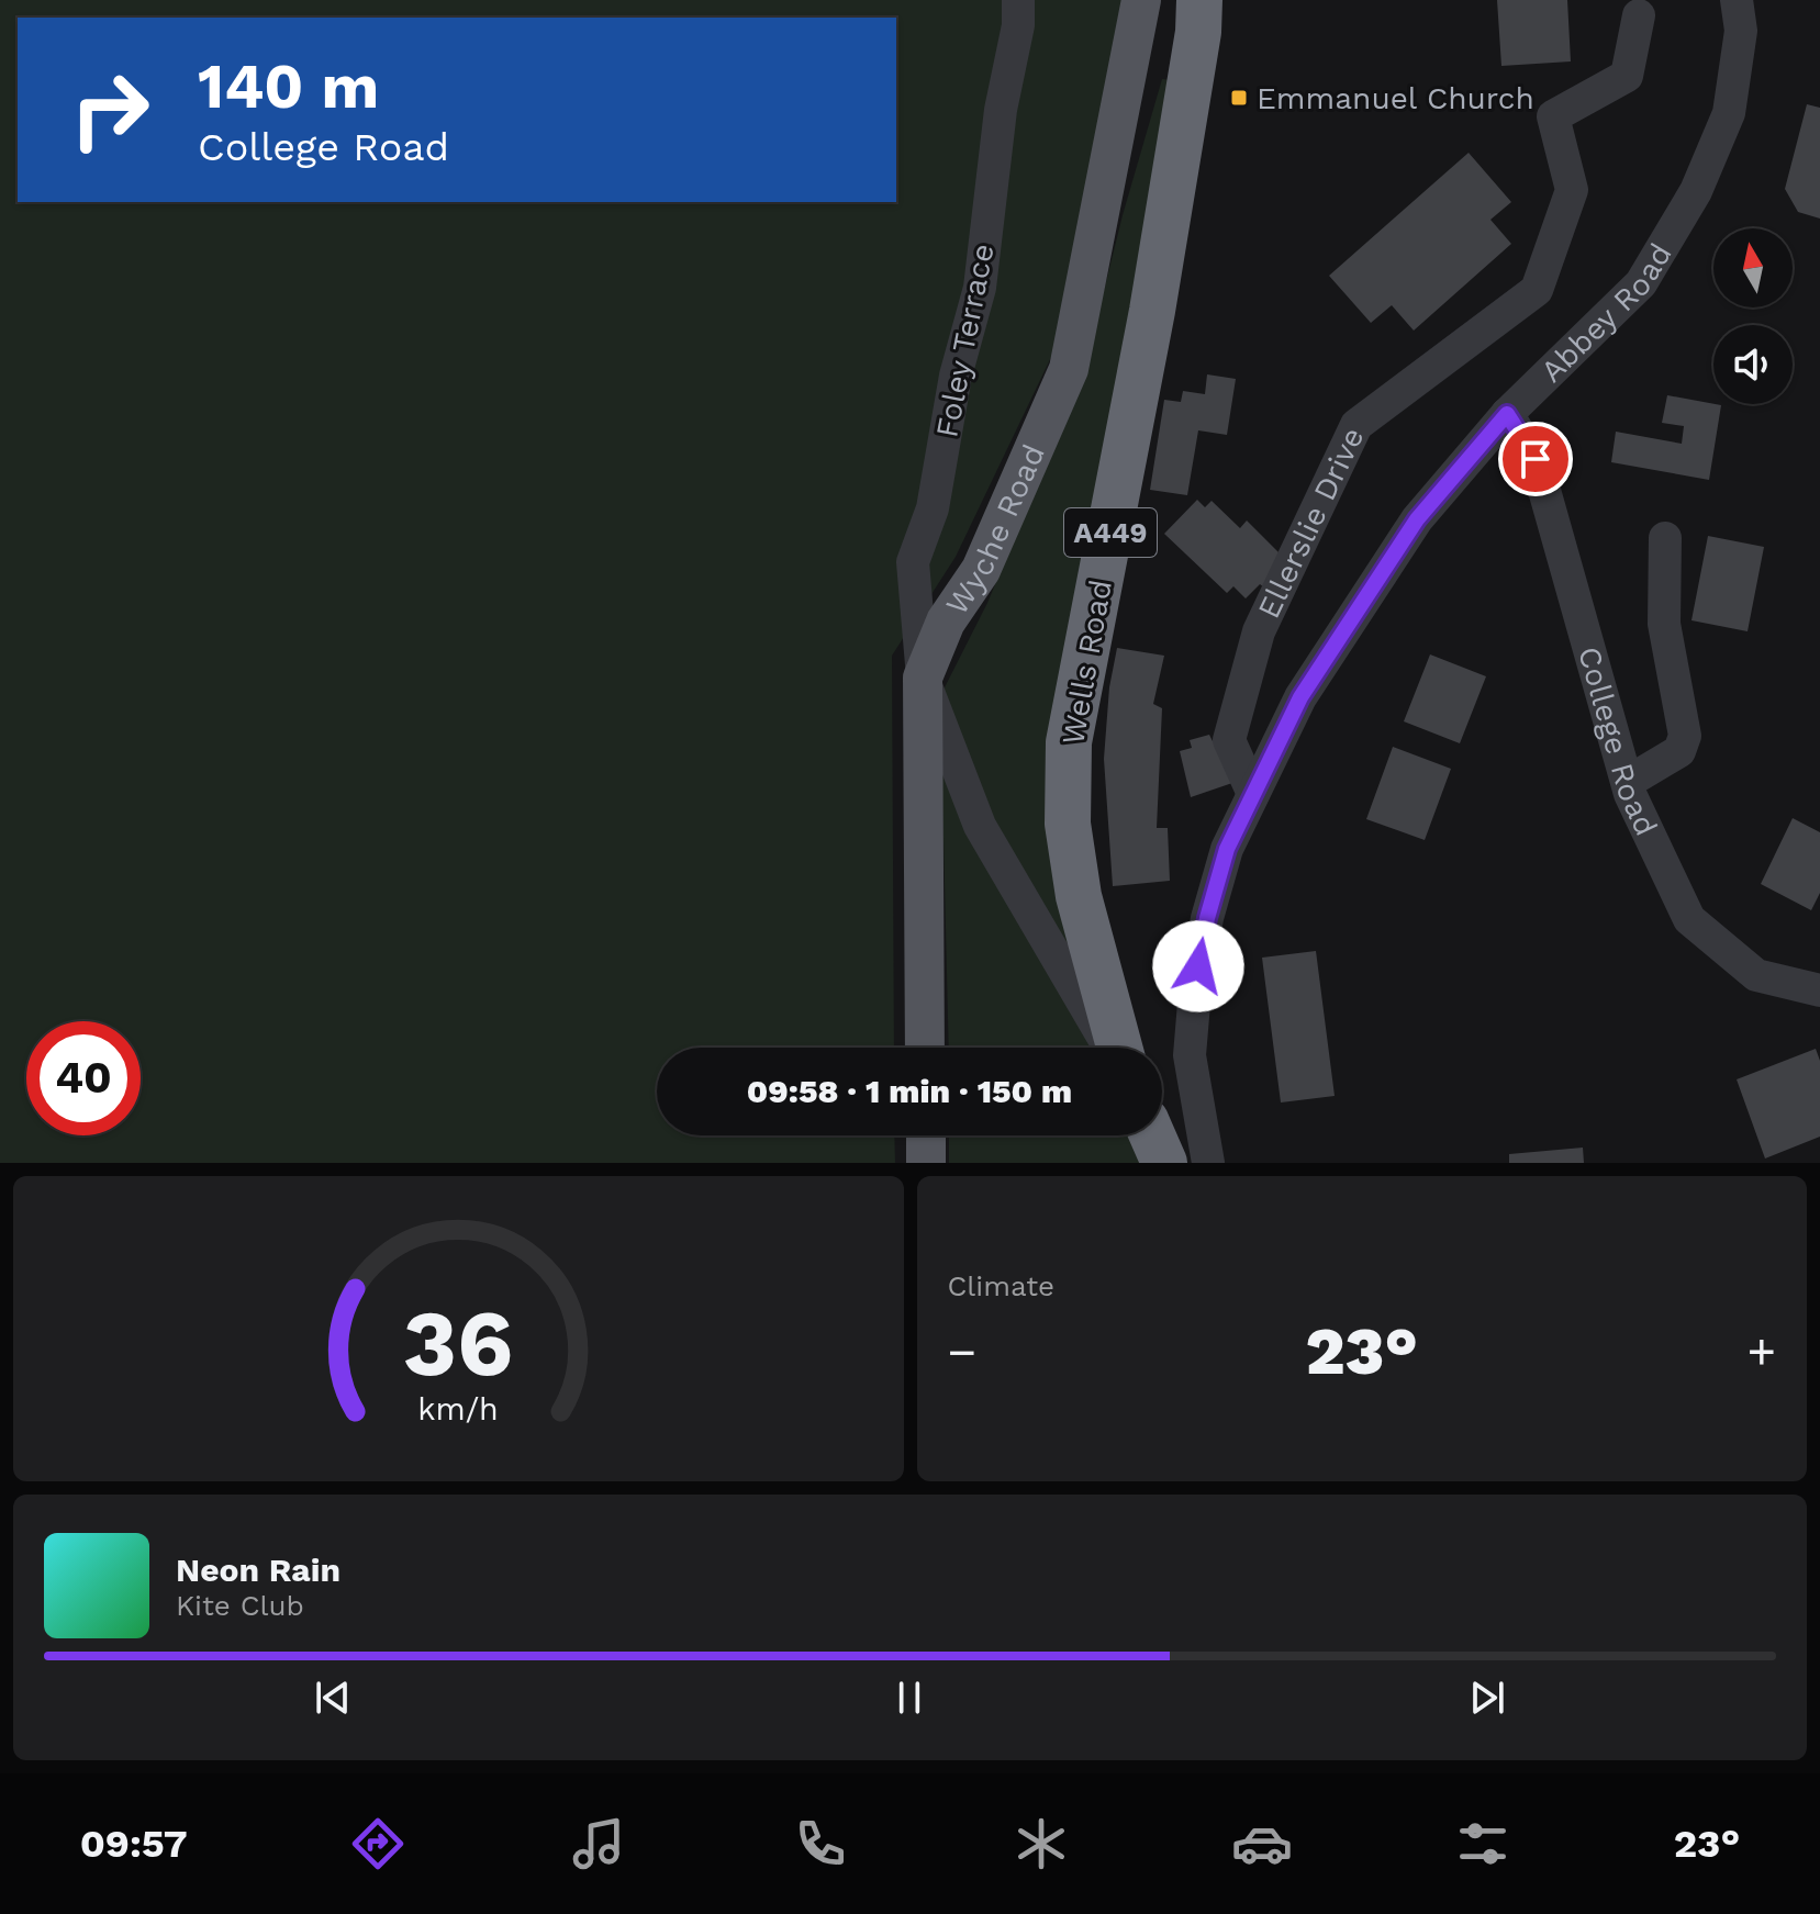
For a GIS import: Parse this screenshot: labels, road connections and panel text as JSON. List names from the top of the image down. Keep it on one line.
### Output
{"streets":{"highway":["A449","Wells Road"],"main road":["Wyche Road"],"street":["Abbey Road","Foley Terrace","Ellerslie Drive","College Road"]},"crossings":[["Abbey Road","Ellerslie Drive"],["Abbey Road","College Road"],["Foley Terrace","Wyche Road"]],"places":{"transit":["Emmanuel Church"]},"north":"top","page":{"turn":["140 m","College Road"],"limit":"40","trip":"09:58 · 1 min · 150 m","tile":"Climate","heat":["−","23°","+"],"song":["Neon Rain","Kite Club"],"tabs":["09:57","23°"],"gauge":["36","km/h"]}}
